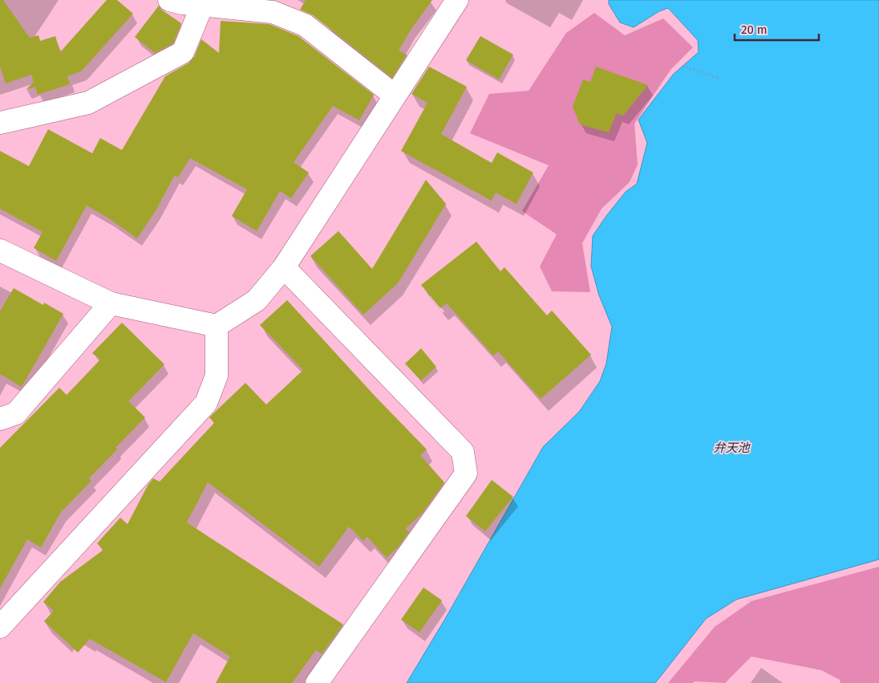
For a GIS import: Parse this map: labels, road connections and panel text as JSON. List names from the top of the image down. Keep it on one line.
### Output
{"water":["弁天池"],"scale_bar":"20 m"}
